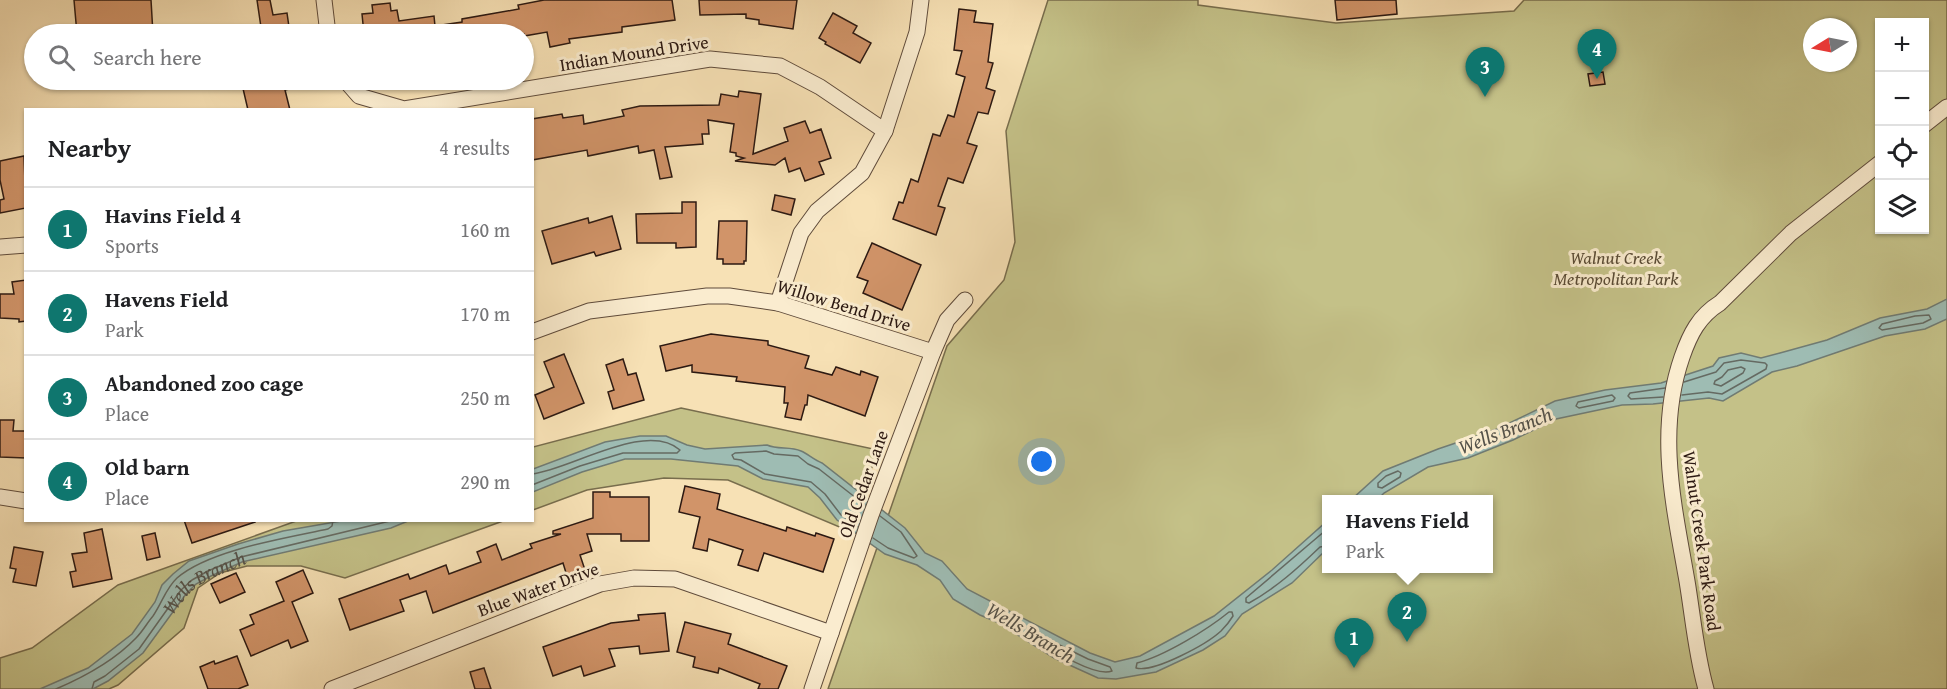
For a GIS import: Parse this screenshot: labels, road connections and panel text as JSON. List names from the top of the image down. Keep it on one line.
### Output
{"streets":{"street":["Indian Mound Drive","Willow Bend Drive","Old Cedar Lane","Walnut Creek Park Road","Blue Water Drive"]},"crossings":[["Willow Bend Drive","Old Cedar Lane"],["Old Cedar Lane","Blue Water Drive"]],"water":["Wells Branch"],"parks":["Walnut Creek Metropolitan Park"],"north":"left","page":{"map_buttons":["+","−"],"search":"Search here","pins":["4","3","2","1"],"heading":["Nearby","4 results"],"list":[{"mark":"1","name":"Havins Field 4","note":"Sports","value":"160 m"},{"mark":"2","name":"Havens Field","note":"Park","value":"170 m"},{"mark":"3","name":"Abandoned zoo cage","note":"Place","value":"250 m"},{"mark":"4","name":"Old barn","note":"Place","value":"290 m"}],"popup":["Havens Field","Park"]}}
